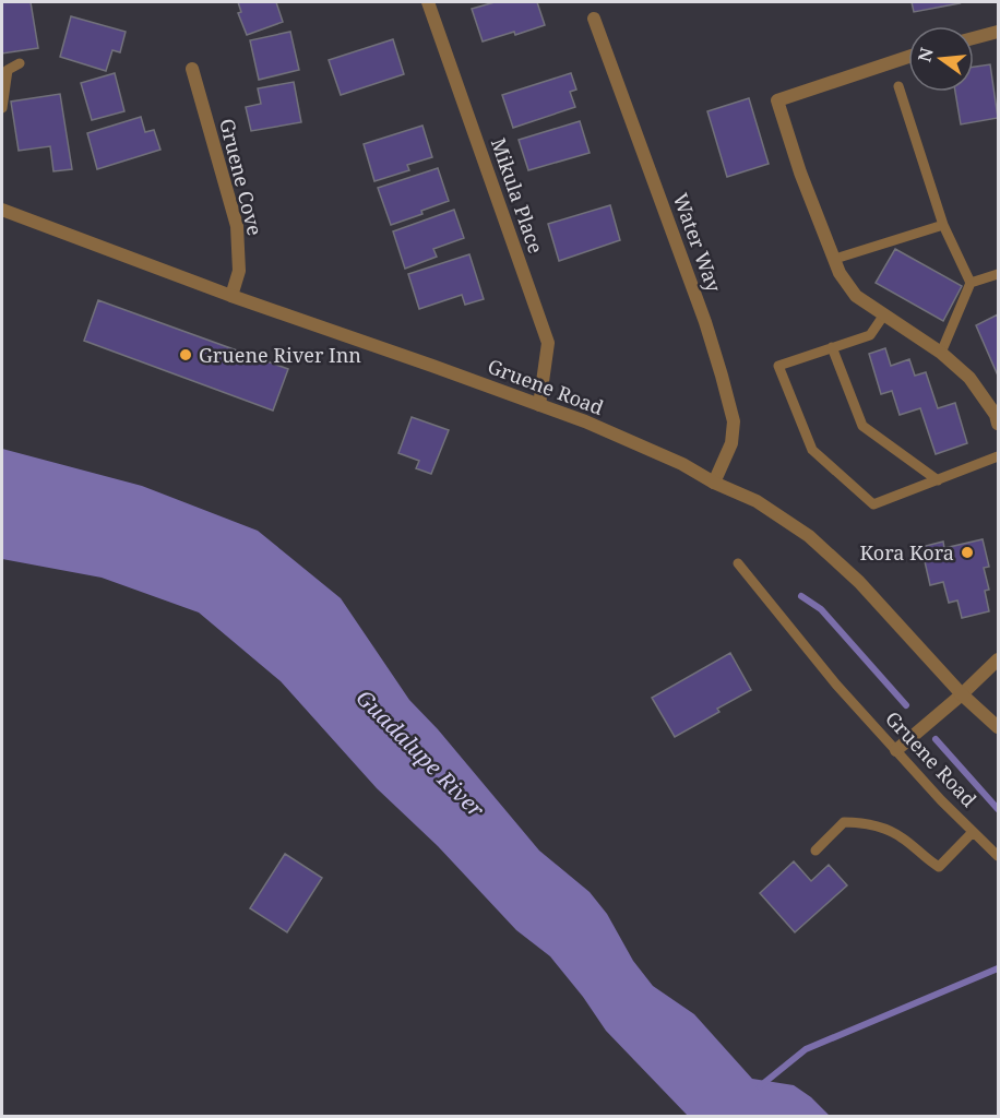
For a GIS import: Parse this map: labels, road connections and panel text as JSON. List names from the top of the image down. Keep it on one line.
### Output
{"streets":{"street":["Gruene Cove","Mikula Place","Water Way","Gruene Road"]},"crossings":[["Gruene Cove","Gruene Road"],["Mikula Place","Gruene Road"],["Water Way","Gruene Road"]],"water":["Guadalupe River"],"places":["Gruene River Inn","Kora Kora"],"north":"left"}
